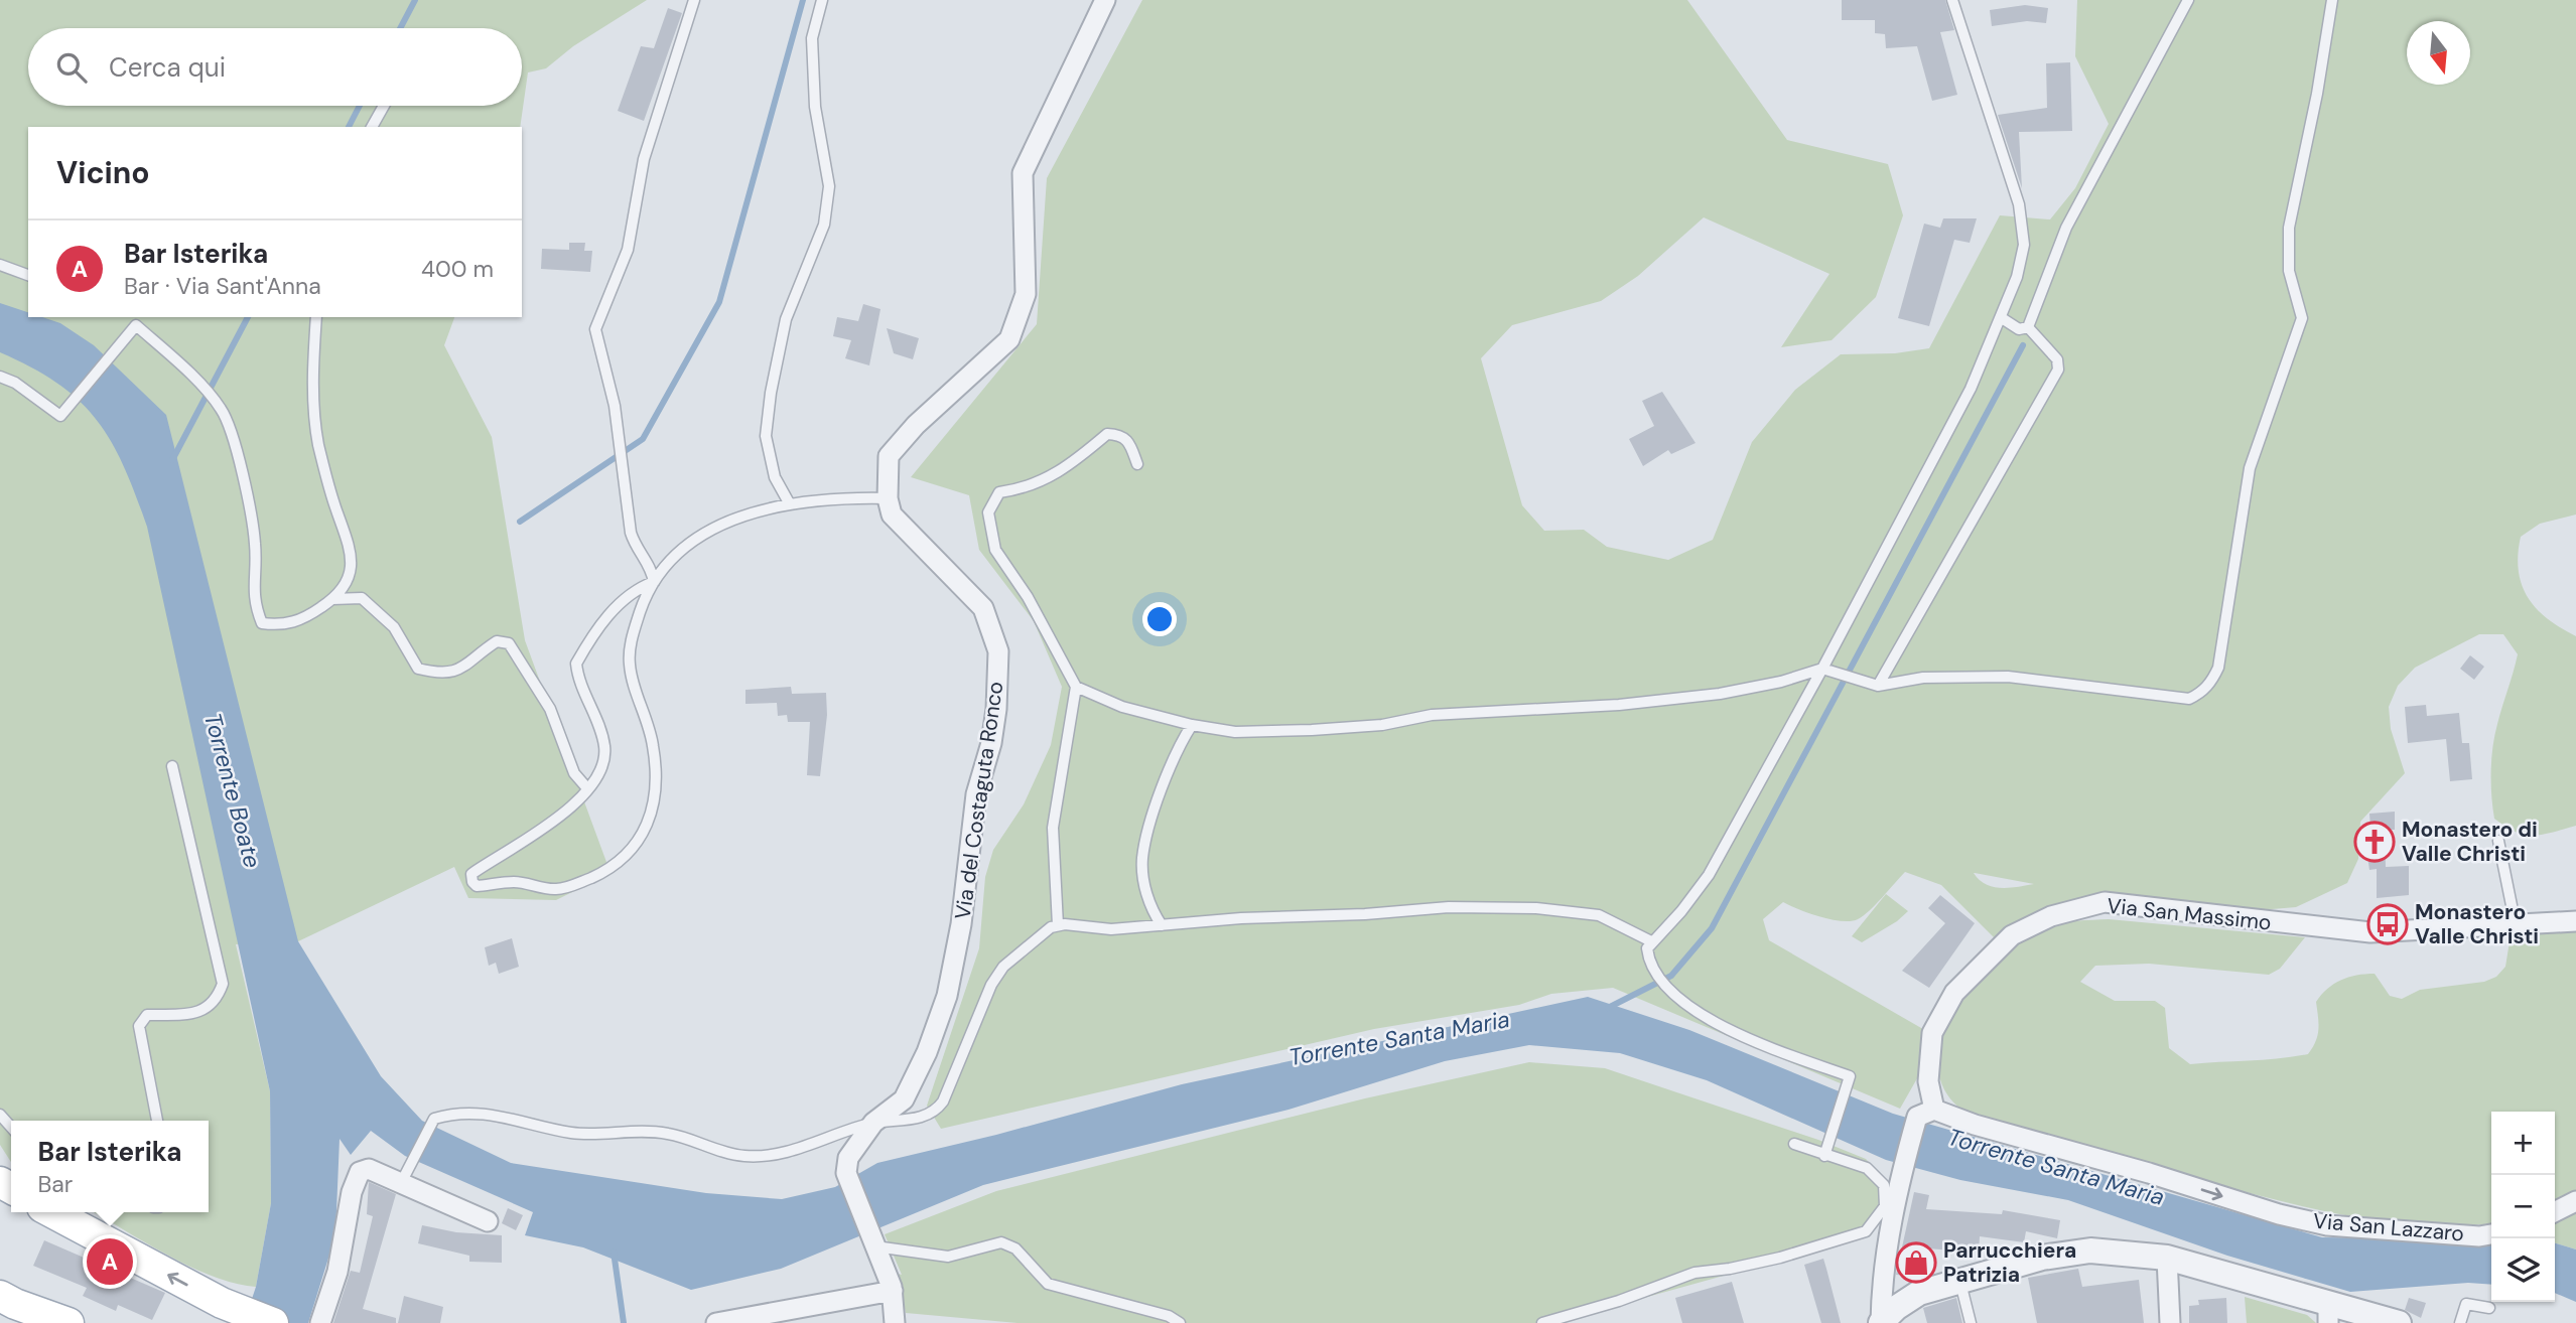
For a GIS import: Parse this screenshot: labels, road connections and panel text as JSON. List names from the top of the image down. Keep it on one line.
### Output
{"streets":{"street":["Via del Costaguta Ronco","Via San Massimo","Via San Lazzaro"]},"crossings":[["Via San Massimo","Via San Lazzaro"]],"water":["Torrente Boate","Torrente Santa Maria"],"places":{"church":["Monastero di Valle Christi"],"bus stop":["Monastero Valle Christi"],"shop":["Parrucchiera Patrizia"]},"north":"bottom","page":{"search":"Cerca qui","heading":"Vicino","list":[{"mark":"A","name":"Bar Isterika","note":"Bar · Via Sant'Anna","value":"400 m"}],"map_buttons":["+","−"],"popup":["Bar Isterika","Bar"],"pins":"A"}}
